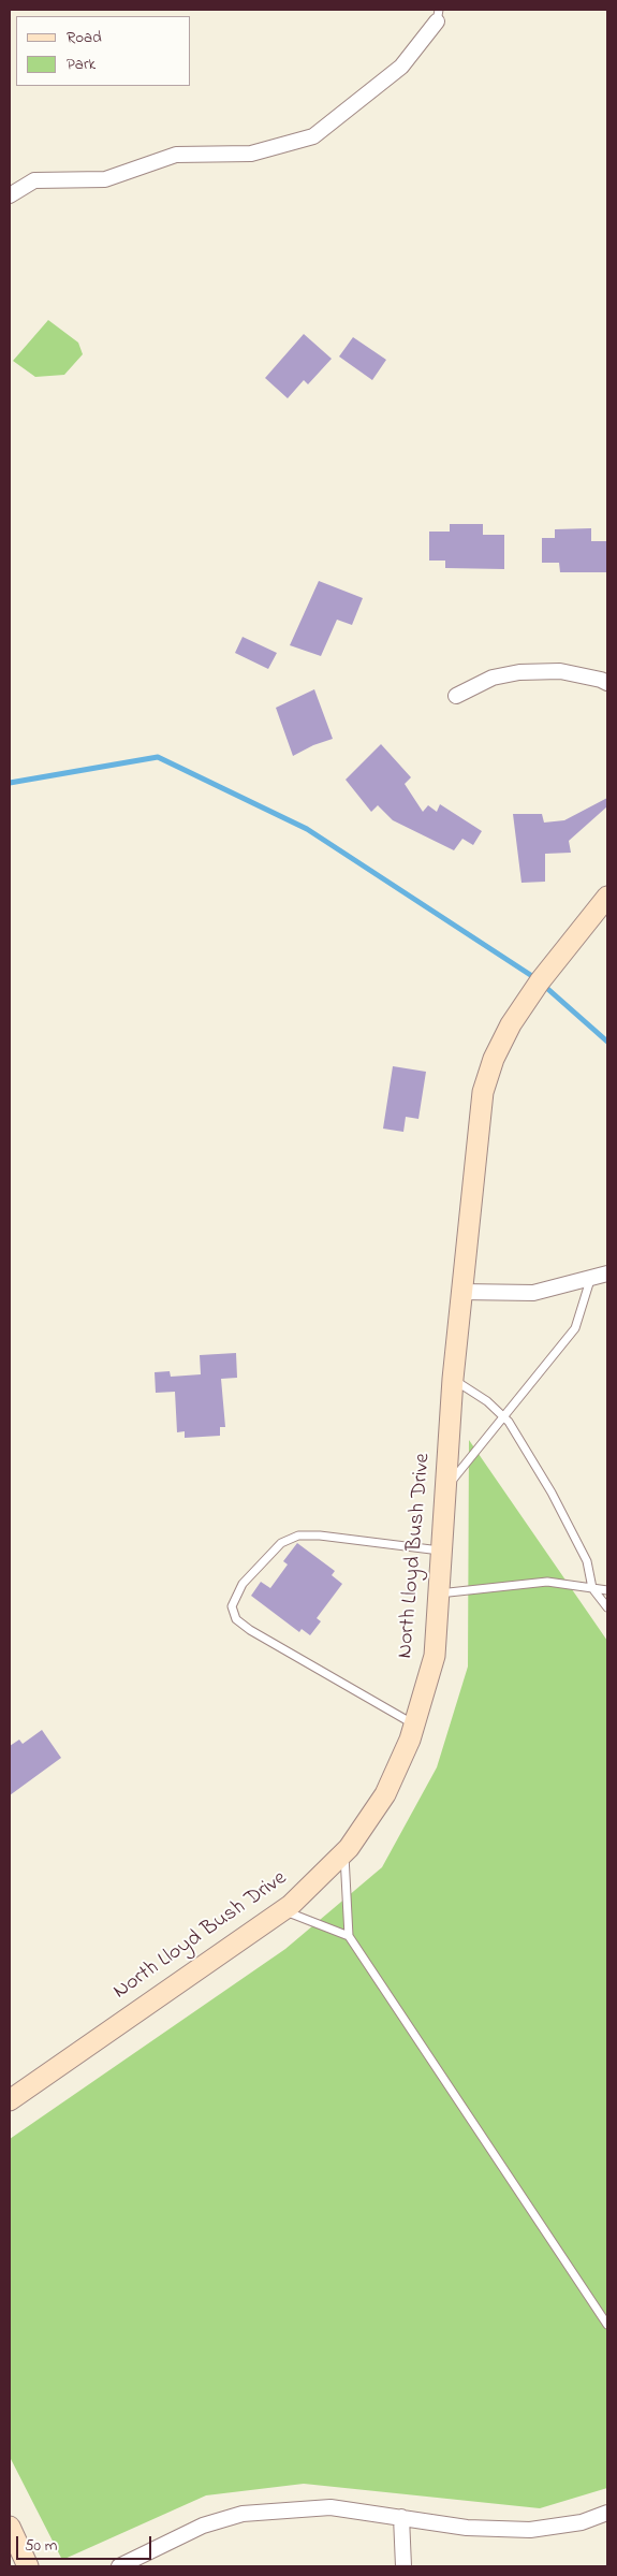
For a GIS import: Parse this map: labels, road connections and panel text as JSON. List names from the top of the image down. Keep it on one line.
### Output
{"streets":{"street":["North Lloyd Bush Drive"]},"legend":["Road","Park"],"scale_bar":"50 m"}
